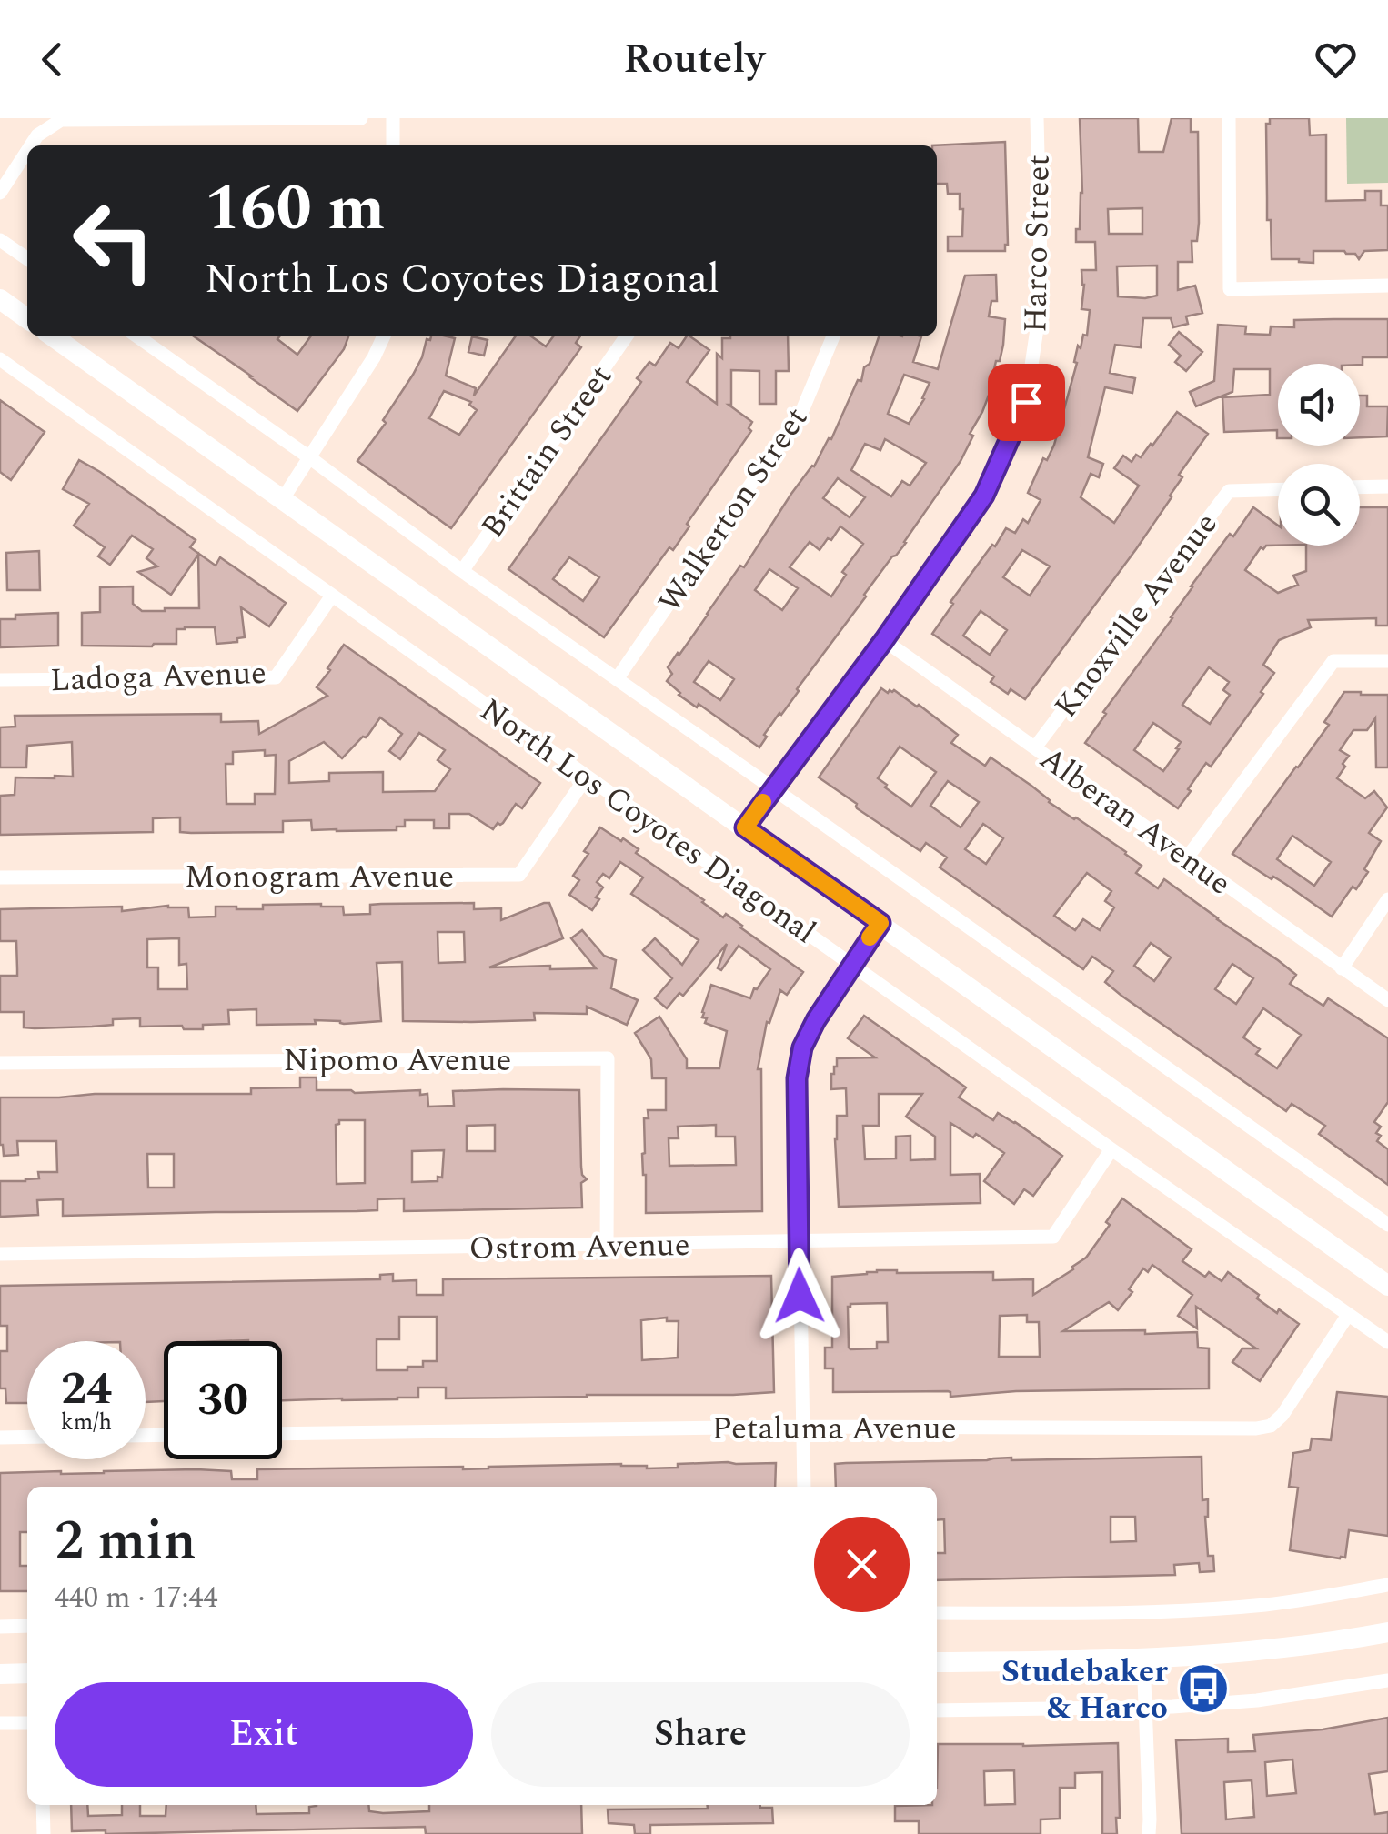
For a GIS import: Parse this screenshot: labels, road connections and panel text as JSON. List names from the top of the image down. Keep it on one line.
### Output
{"streets":{"main road":["North Los Coyotes Diagonal"],"street":["Harco Street","Brittain Street","Walkerton Street","Knoxville Avenue","Ladoga Avenue","Alberan Avenue","Monogram Avenue","Nipomo Avenue","Ostrom Avenue","Petaluma Avenue"]},"crossings":[["Harco Street","North Los Coyotes Diagonal"],["Harco Street","Alberan Avenue"],["Knoxville Avenue","Alberan Avenue"],["Ladoga Avenue","North Los Coyotes Diagonal"],["North Los Coyotes Diagonal","Monogram Avenue"],["North Los Coyotes Diagonal","Ostrom Avenue"],["North Los Coyotes Diagonal","Petaluma Avenue"],["Nipomo Avenue","Ostrom Avenue"]],"places":{"bus stop":["Studebaker & Harco"]},"page":{"header":"Routely","turn":["160 m","North Los Coyotes Diagonal"],"speed":"24 km/h","limit":"30","heading":["2 min","440 m · 17:44"],"buttons":["Exit","Share"]}}
